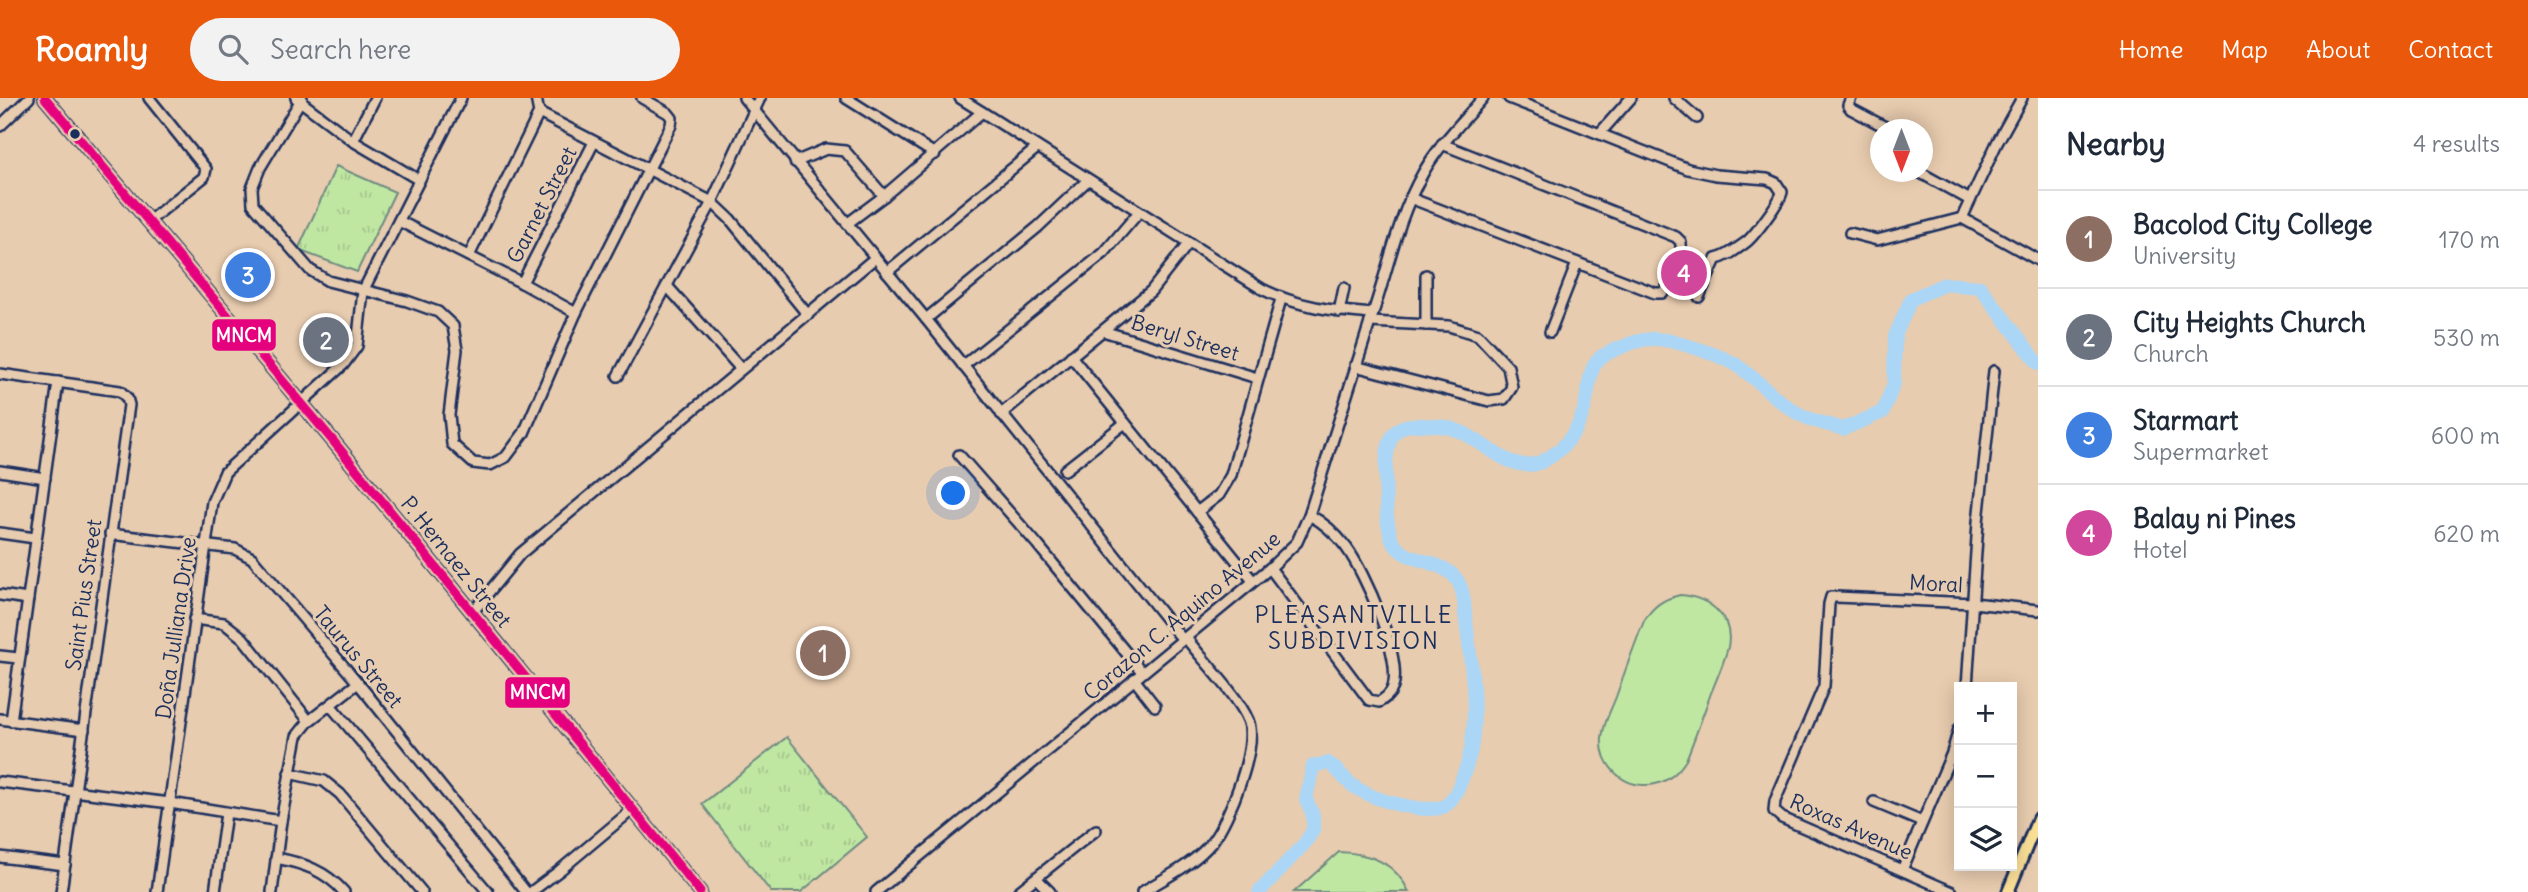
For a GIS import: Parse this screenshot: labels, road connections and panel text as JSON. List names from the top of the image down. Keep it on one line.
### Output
{"streets":{"main road":["P. Hernaez Street"],"street":["Garnet Street","Beryl Street","Moral","Saint Pius Street","Corazon C. Aquino Avenue","Doña Julliana Drive","Taurus Street","Roxas Avenue"]},"crossings":[["P. Hernaez Street","Doña Julliana Drive"],["Moral","Roxas Avenue"],["Saint Pius Street","Taurus Street"],["Doña Julliana Drive","Taurus Street"]],"districts":["PLEASANTVILLE SUBDIVISION"],"lines":["transit line MNCM"],"north":"bottom","page":{"header":"Roamly","search":"Search here","nav":["Home","Map","About","Contact"],"heading":["Nearby","4 results"],"list":[{"mark":"1","name":"Bacolod City College","note":"University","value":"170 m"},{"mark":"2","name":"City Heights Church","note":"Church","value":"530 m"},{"mark":"3","name":"Starmart","note":"Supermarket","value":"600 m"},{"mark":"4","name":"Balay ni Pines","note":"Hotel","value":"620 m"}],"pins":["4","3","2","1"],"map_buttons":["+","−"]}}
